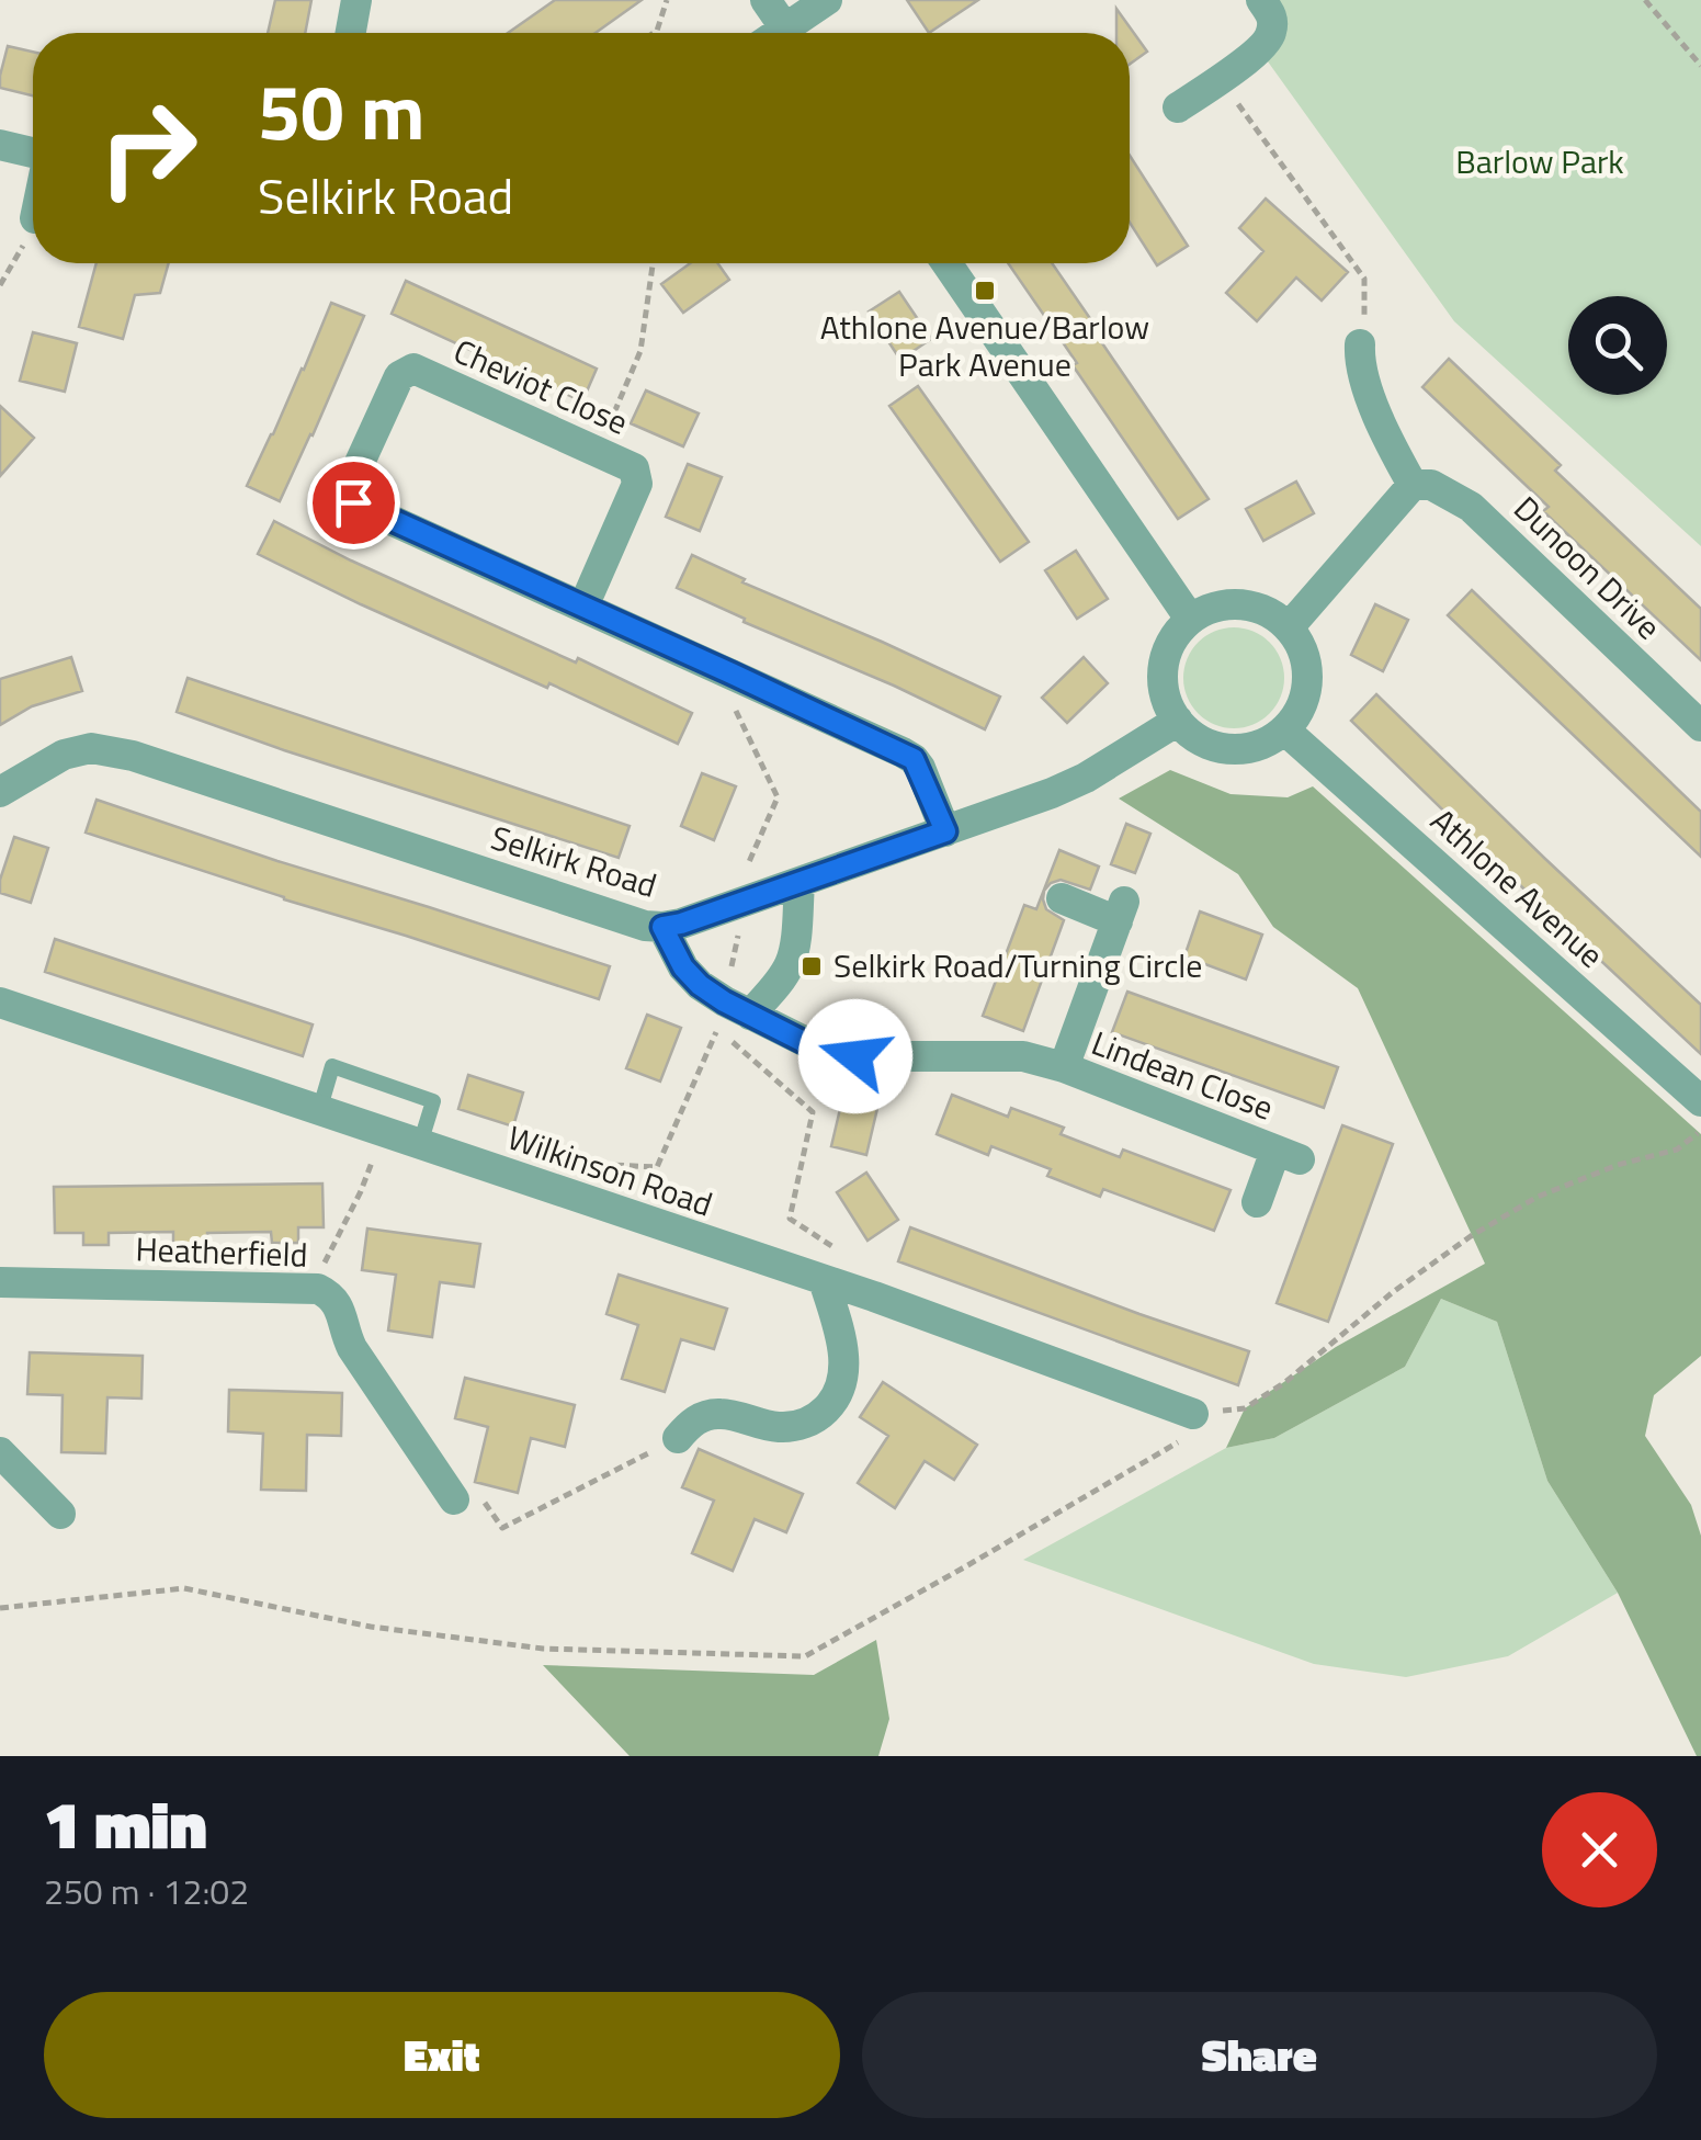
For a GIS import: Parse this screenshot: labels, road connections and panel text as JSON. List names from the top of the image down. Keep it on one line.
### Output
{"streets":{"street":["Cheviot Close","Dunoon Drive","Selkirk Road","Athlone Avenue","Lindean Close","Wilkinson Road","Heatherfield"]},"crossings":[["Cheviot Close","Selkirk Road"],["Selkirk Road","Athlone Avenue"],["Selkirk Road","Lindean Close"]],"parks":["Barlow Park"],"places":{"transit":["Athlone Avenue/Barlow Park Avenue","Selkirk Road/Turning Circle"]},"page":{"turn":["50 m","Selkirk Road"],"heading":["1 min","250 m · 12:02"],"buttons":["Exit","Share"]}}
